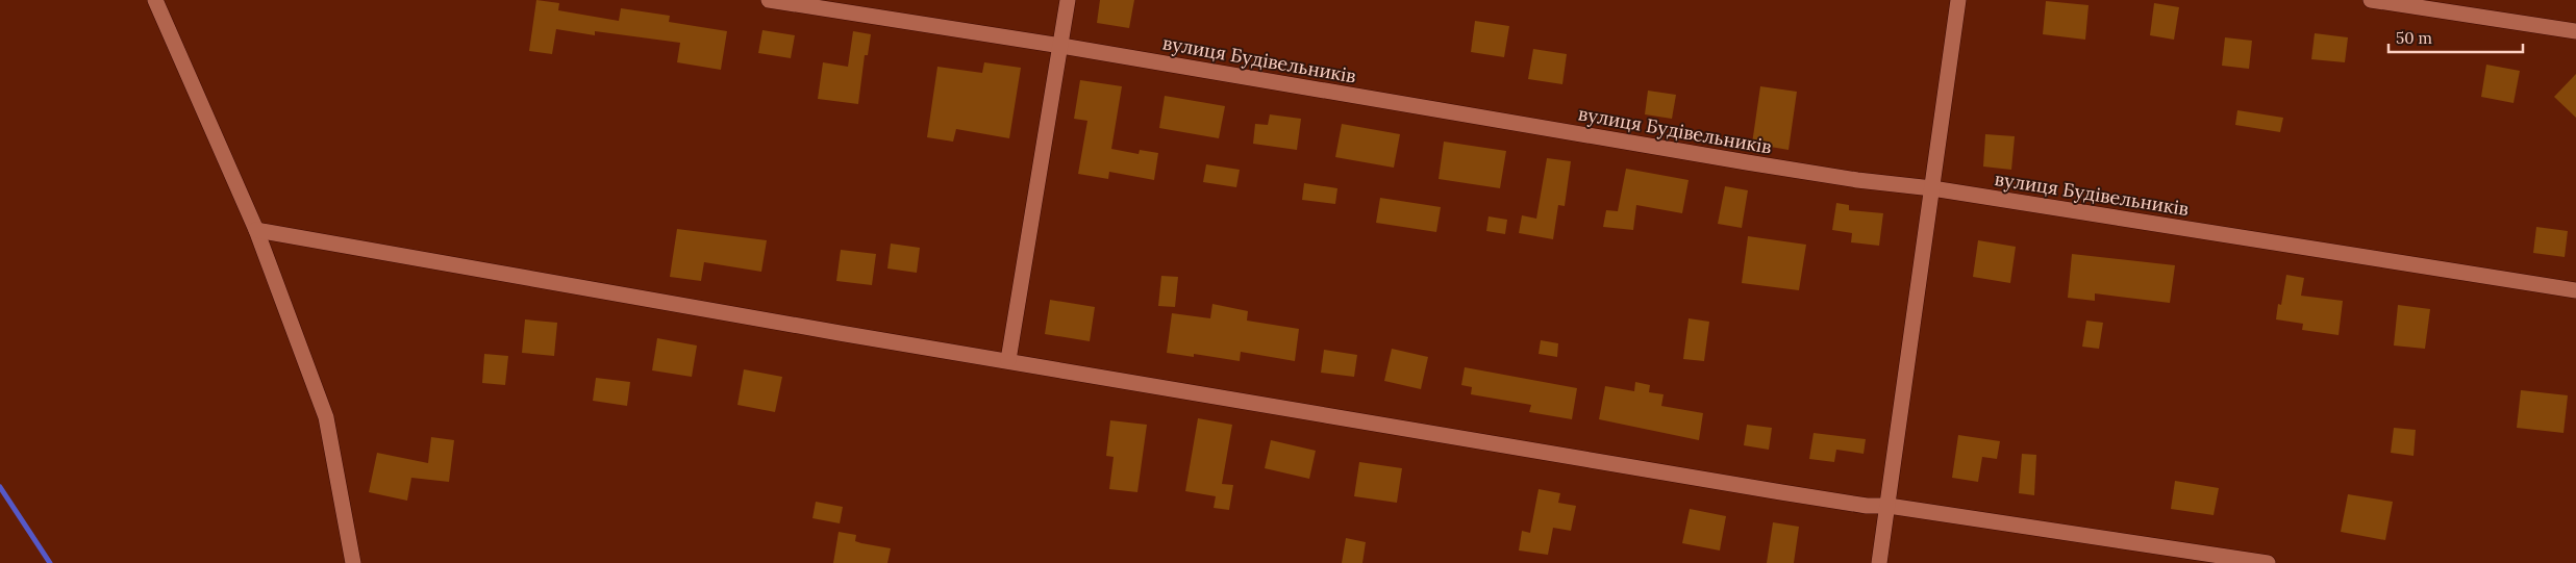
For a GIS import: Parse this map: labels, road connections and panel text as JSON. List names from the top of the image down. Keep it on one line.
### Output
{"streets":{"street":["вулиця Будівельників"]},"scale_bar":"50 m"}
